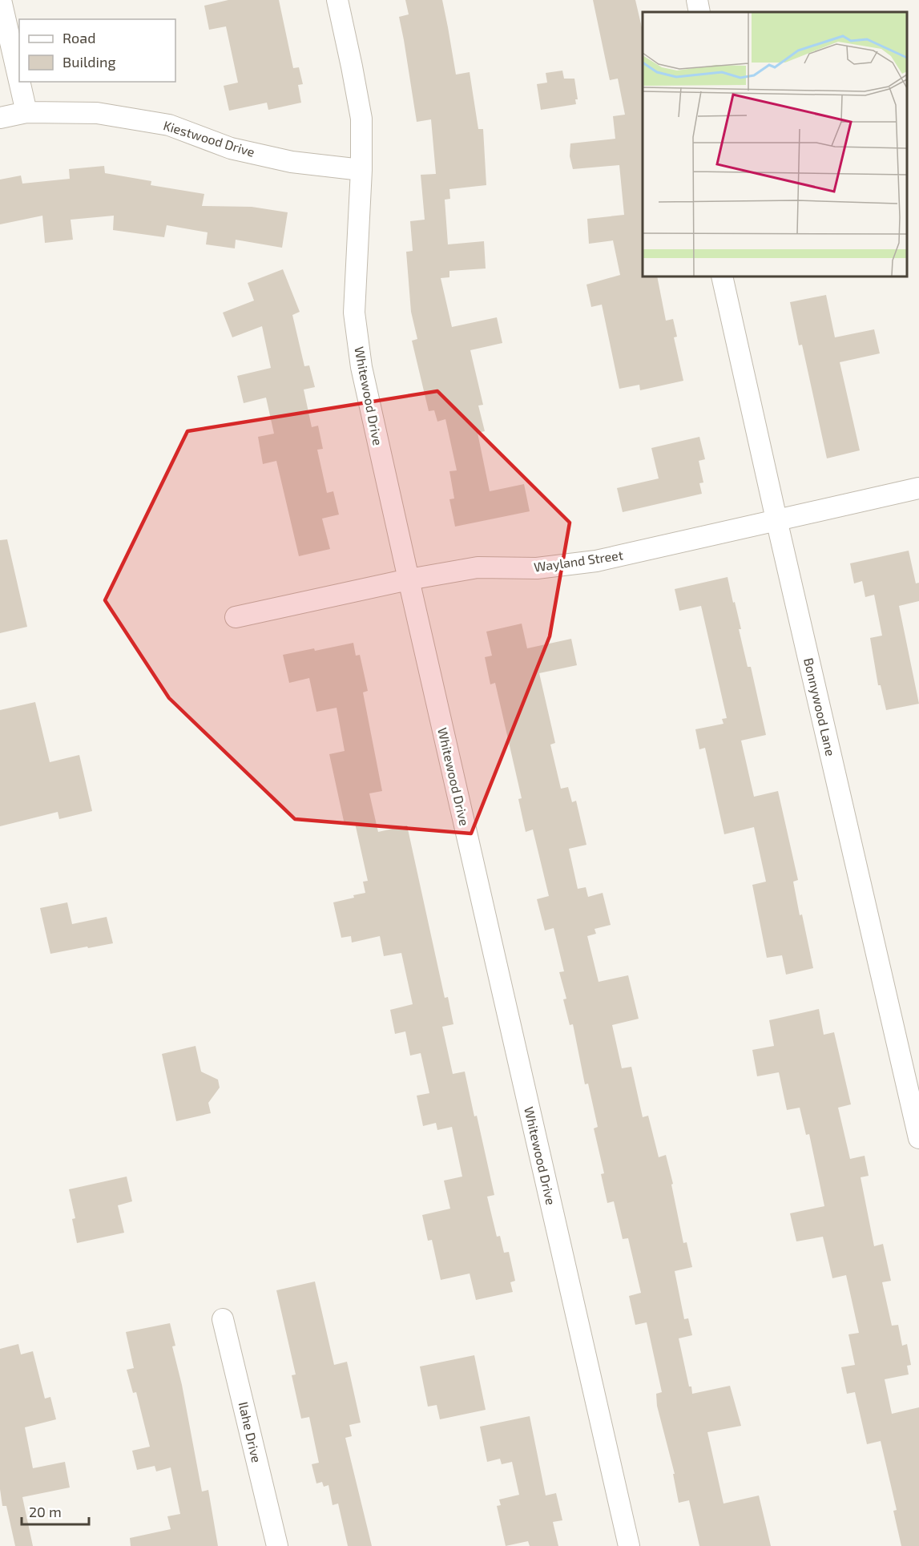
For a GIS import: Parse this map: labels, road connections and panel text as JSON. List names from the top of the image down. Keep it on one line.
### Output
{"streets":{"street":["Kiestwood Drive","Whitewood Drive","Wayland Street","Bonnywood Lane","Ilahe Drive"]},"crossings":[["Kiestwood Drive","Whitewood Drive"],["Whitewood Drive","Wayland Street"],["Wayland Street","Bonnywood Lane"]],"legend":["Road","Building"],"scale_bar":"20 m"}
